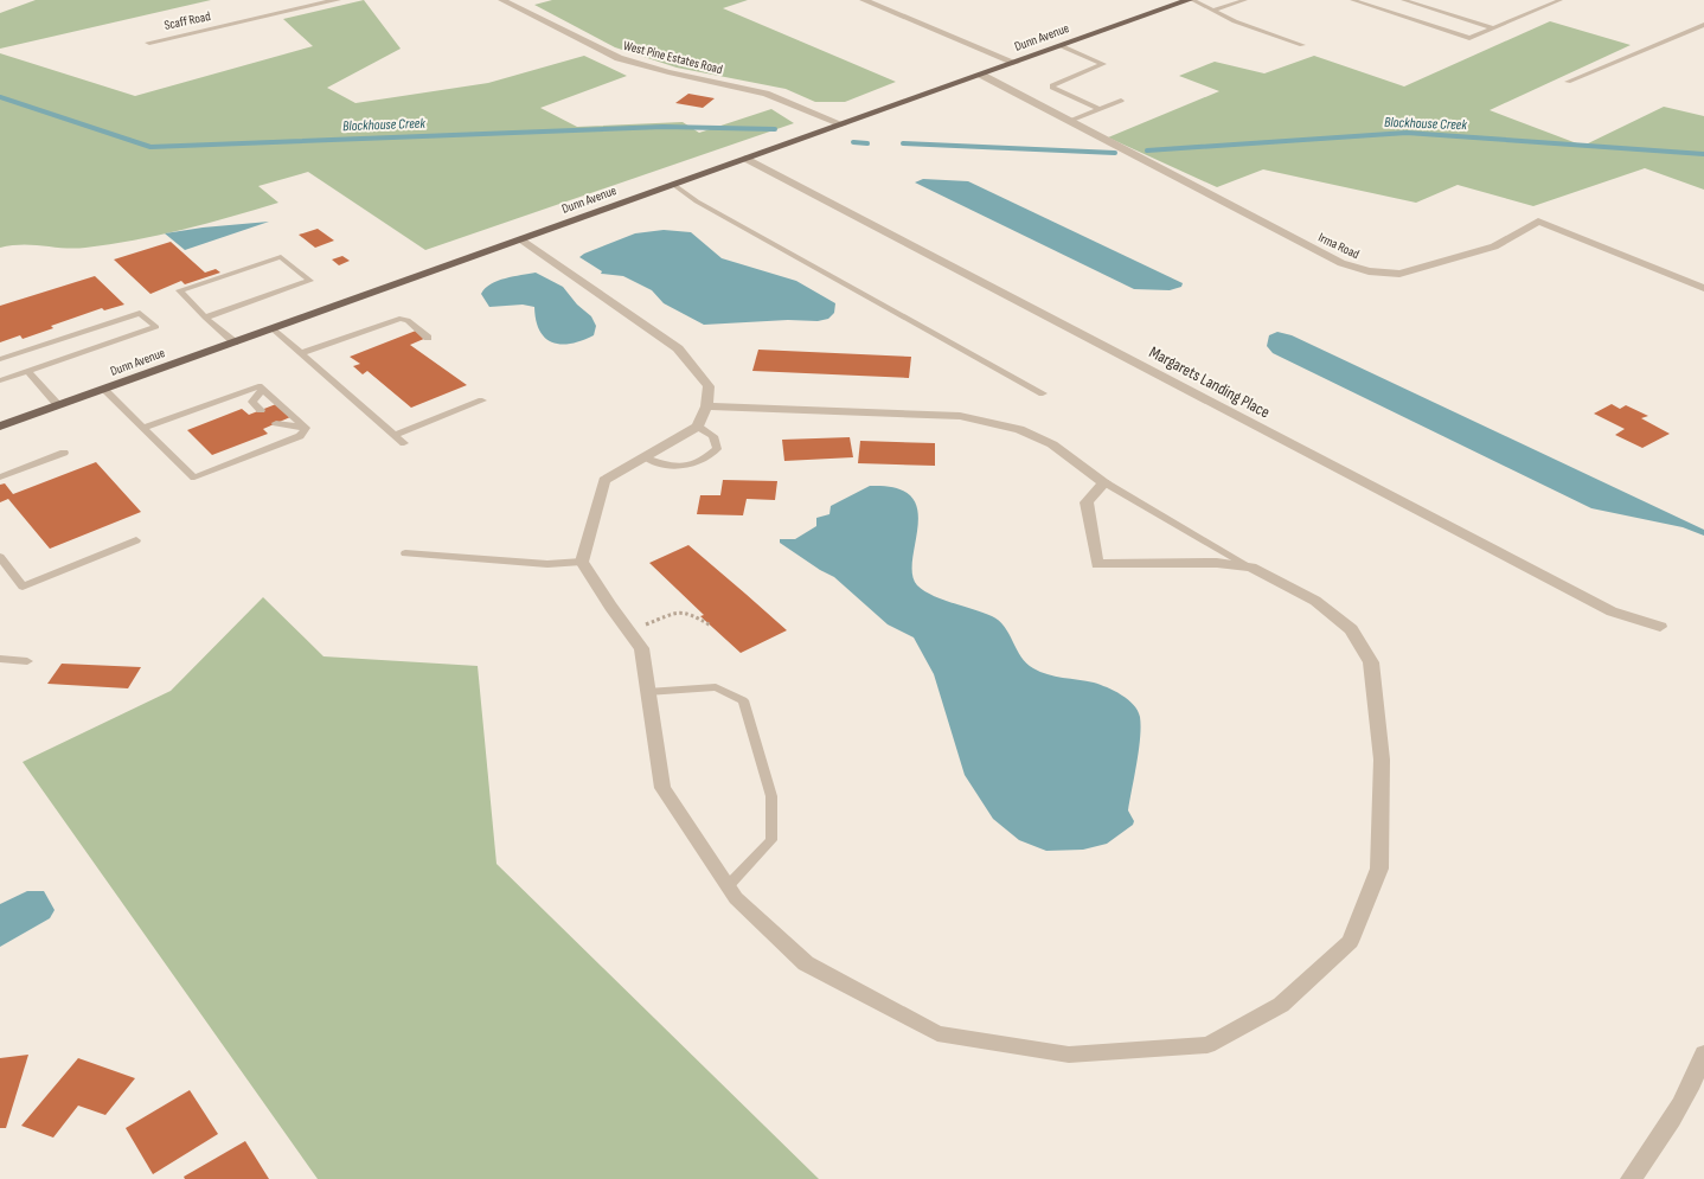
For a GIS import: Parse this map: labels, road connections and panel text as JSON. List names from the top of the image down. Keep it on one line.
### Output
{"streets":{"main road":["Dunn Avenue"],"street":["Scaff Road","West Pine Estates Road","Irma Road","Margarets Landing Place"]},"crossings":[["Dunn Avenue","West Pine Estates Road"],["Dunn Avenue","Irma Road"],["Dunn Avenue","Margarets Landing Place"]],"water":["Blockhouse Creek"]}
